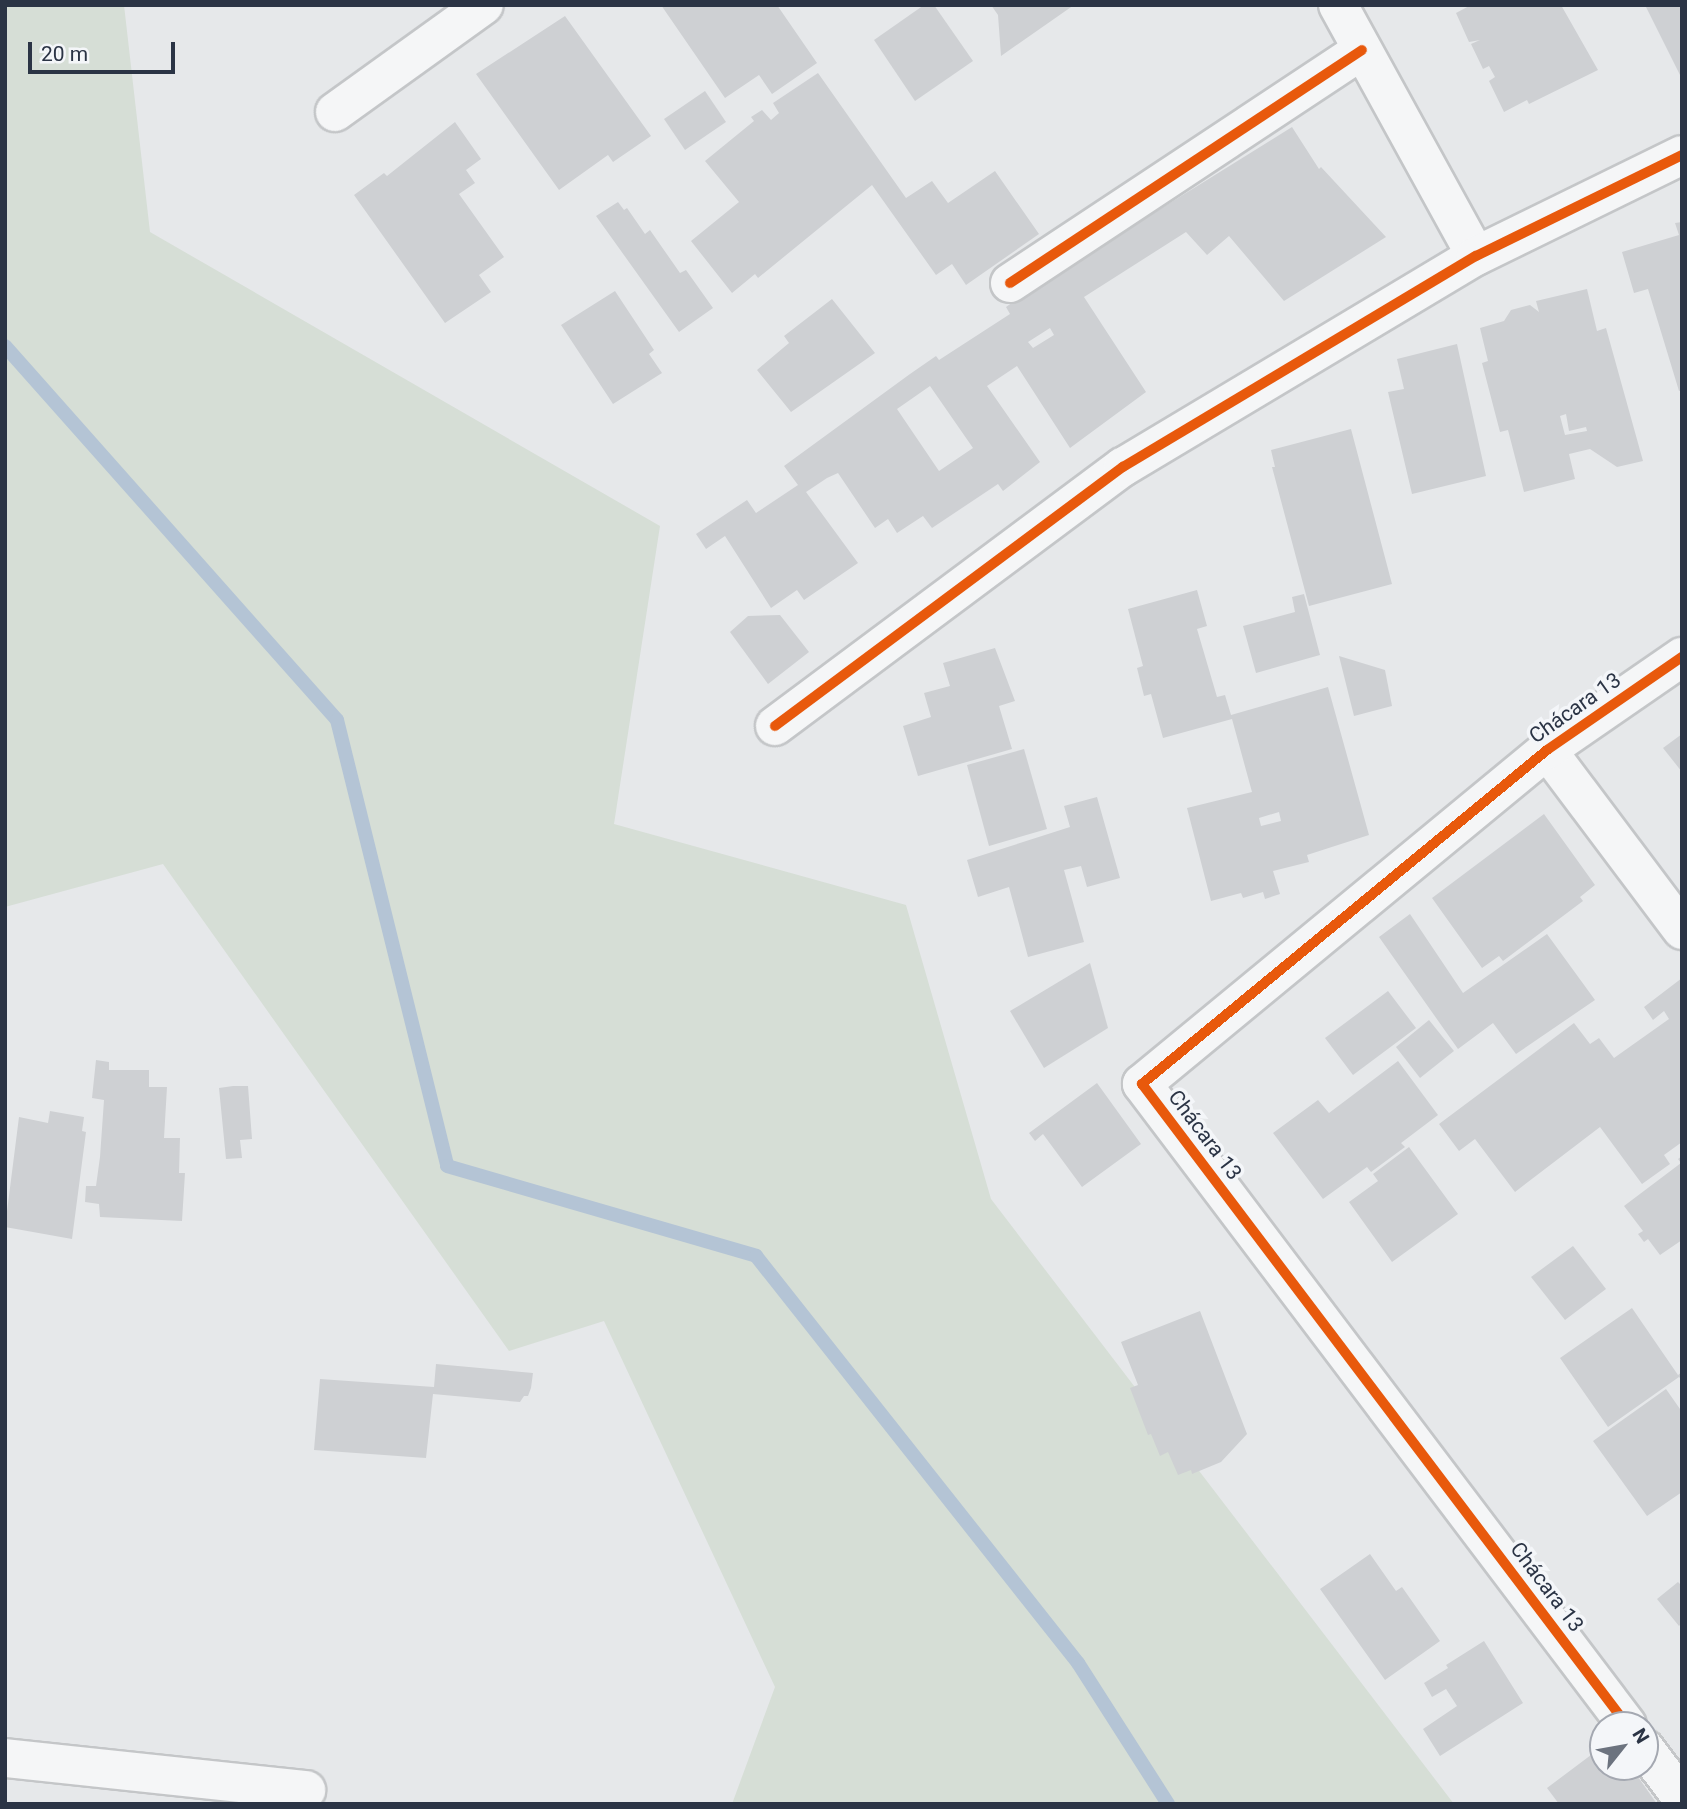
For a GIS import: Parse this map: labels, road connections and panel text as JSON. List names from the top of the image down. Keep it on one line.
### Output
{"streets":{"street":["Chácara 13"]},"scale_bar":"20 m","north":"top right"}
